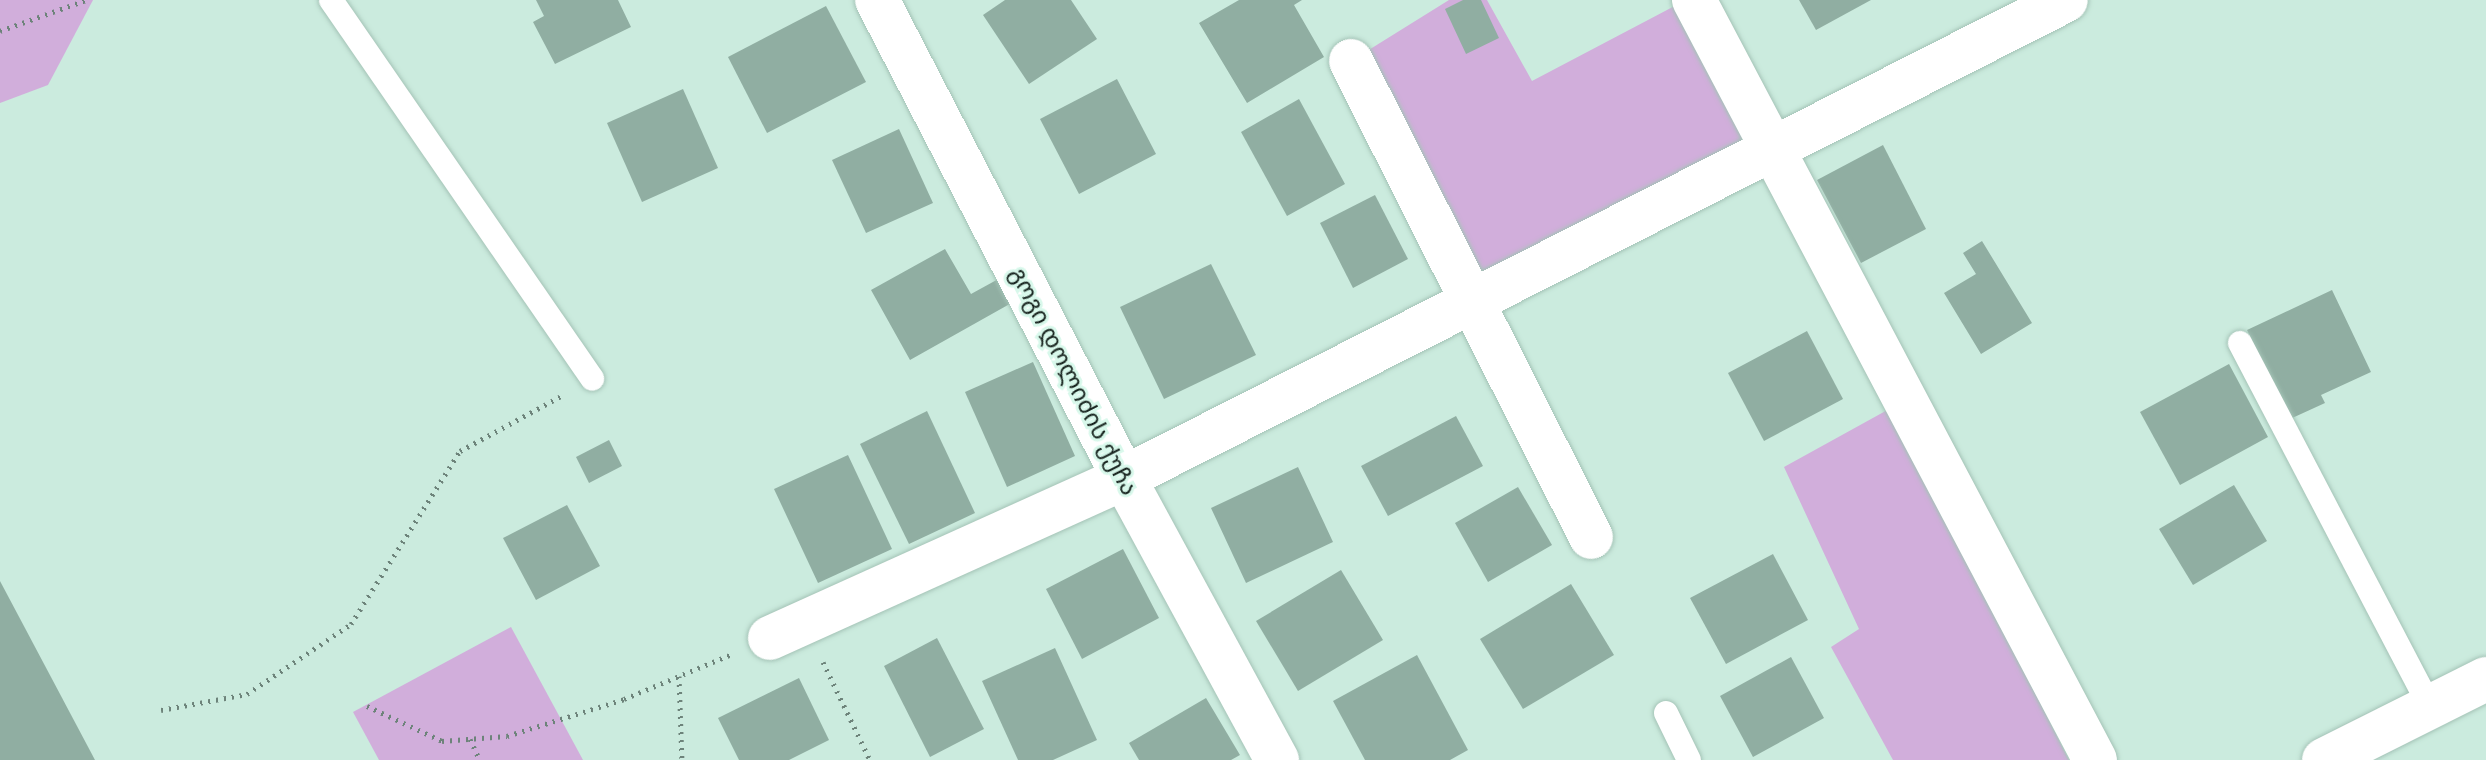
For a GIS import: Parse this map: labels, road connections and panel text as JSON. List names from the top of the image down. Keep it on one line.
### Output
{"streets":{"street":["გოგი დოლიძის ქუჩა"]}}
